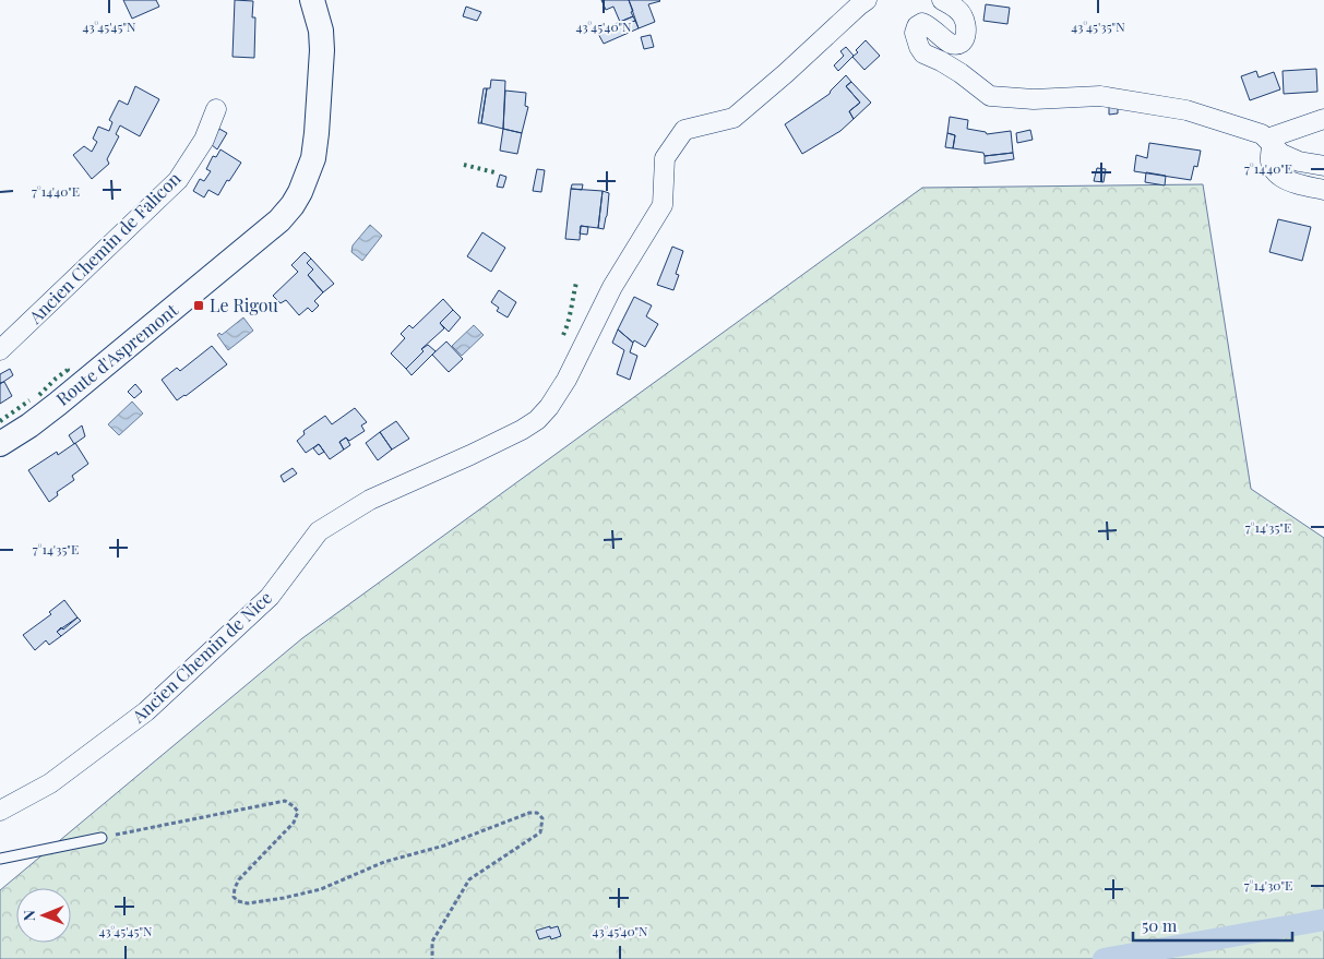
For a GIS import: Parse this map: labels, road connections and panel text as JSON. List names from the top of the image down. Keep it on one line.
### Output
{"streets":{"street":["Ancien Chemin de Falicon","Route d'Aspremont","Ancien Chemin de Nice"]},"places":{"transit":["Le Rigou"]},"scale_bar":"50 m","north":"left","coordinates":["43°45'45\"N","43°45'40\"N","43°45'35\"N","7°14'40\"E","7°14'35\"E","7°14'30\"E"]}
